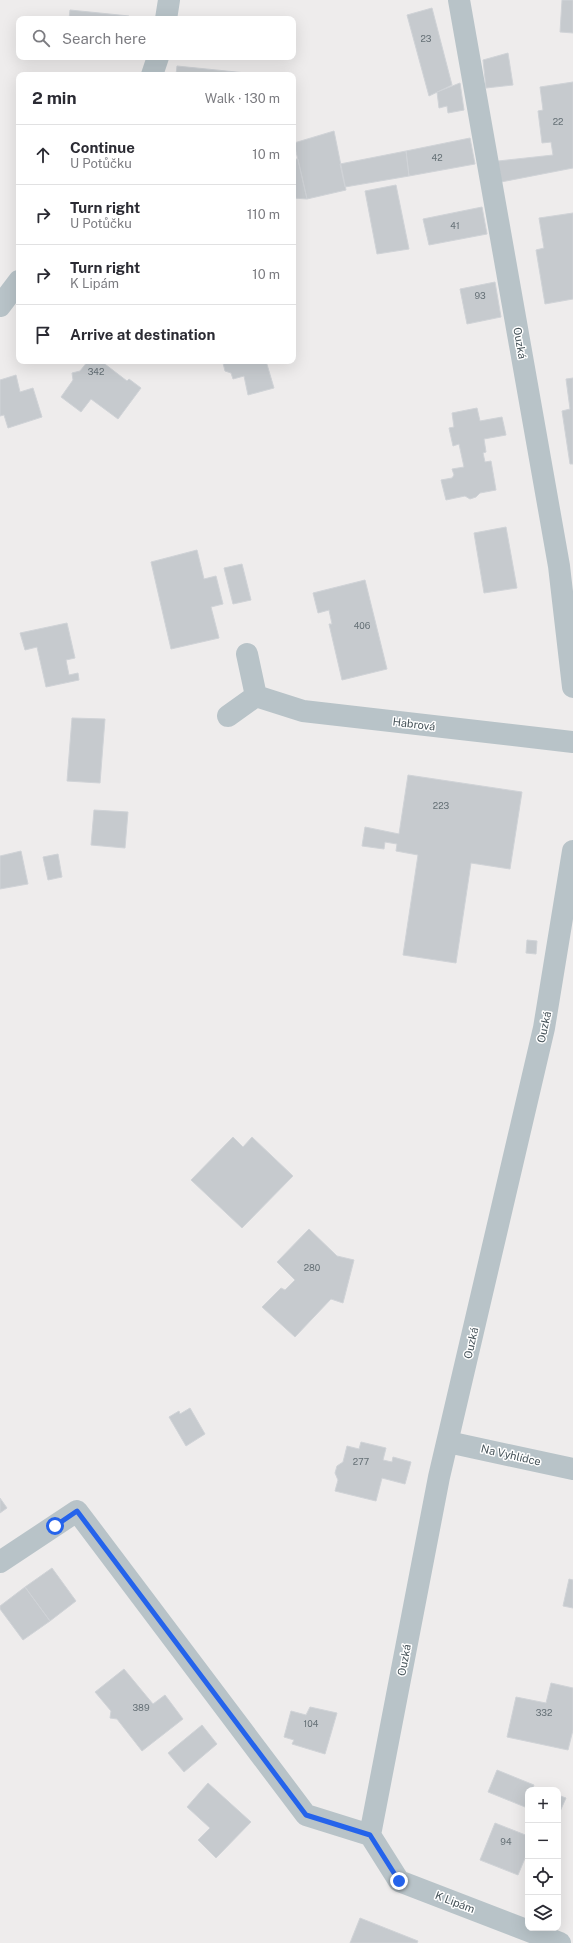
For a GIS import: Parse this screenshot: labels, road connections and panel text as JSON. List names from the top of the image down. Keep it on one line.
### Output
{"streets":{"street":["Ouzká","Habrová","Na Vyhlídce","K Lipám"]},"crossings":[["Ouzká","Na Vyhlídce"],["Ouzká","K Lipám"]],"house_numbers":["23","22","42","41","93","342","406","223","280","277","389","332","104","94"],"page":{"search":"Search here","heading":["2 min","Walk · 130 m"],"list":[["Continue","U Potůčku","10 m"],["Turn right","U Potůčku","110 m"],["Turn right","K Lipám","10 m"],"Arrive at destination"],"map_buttons":["+","−"]}}
